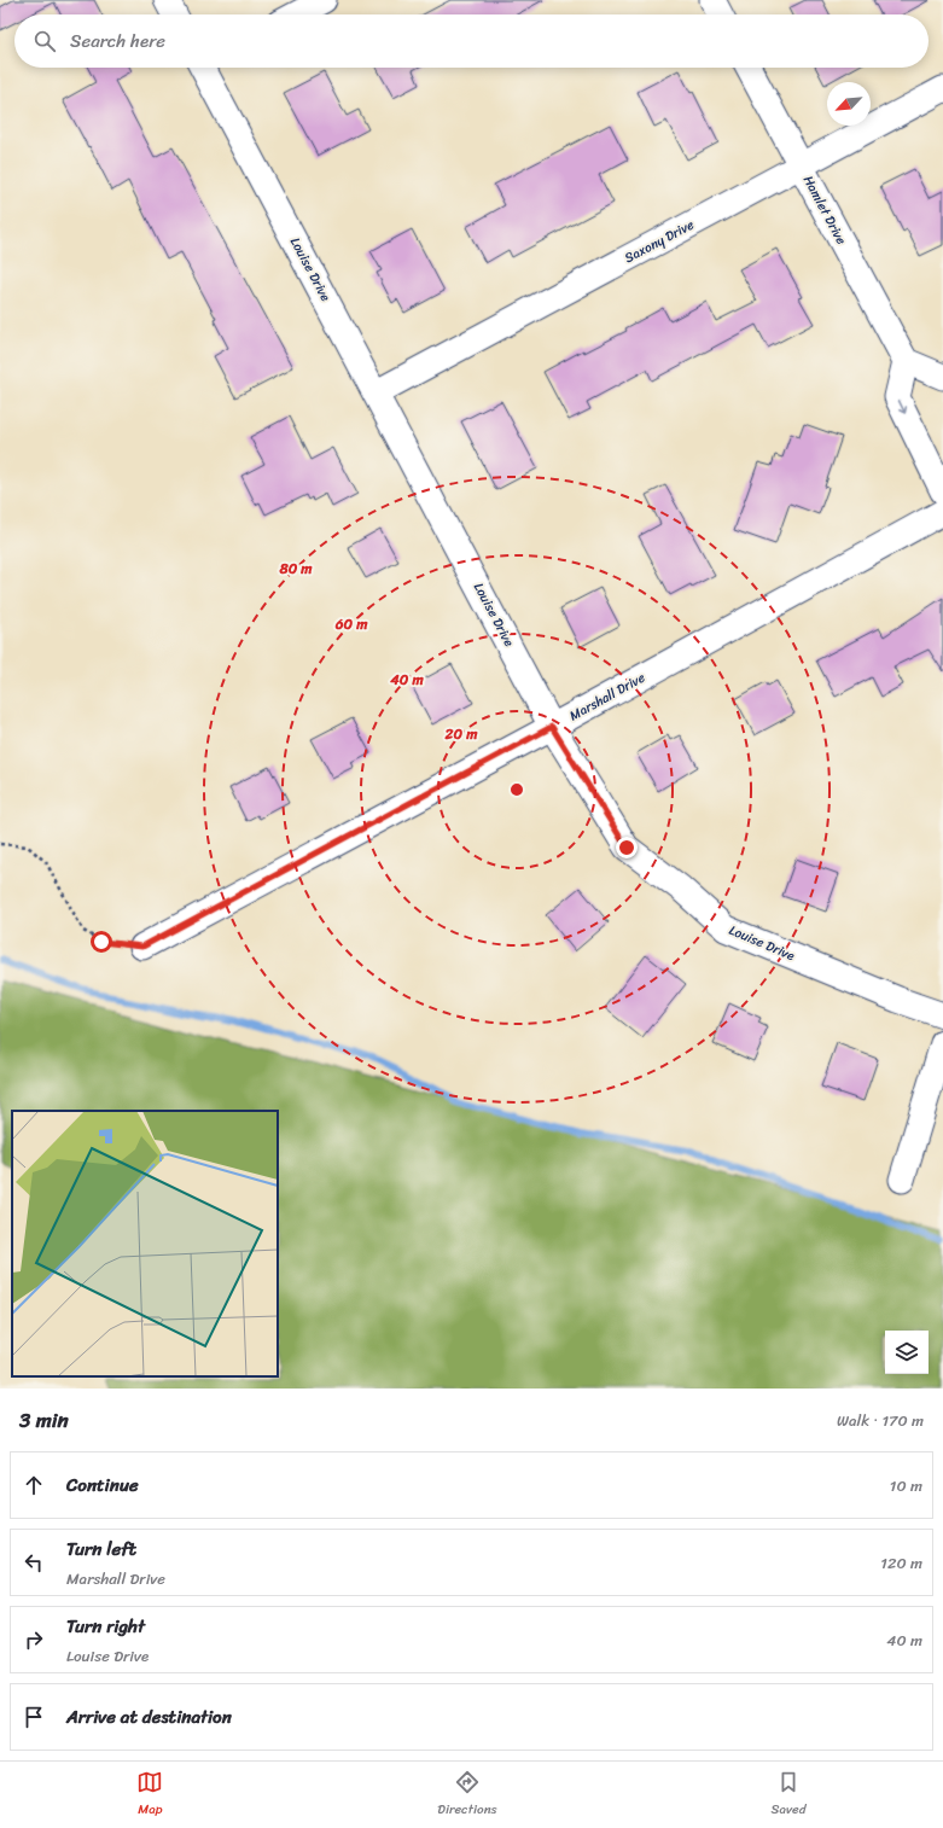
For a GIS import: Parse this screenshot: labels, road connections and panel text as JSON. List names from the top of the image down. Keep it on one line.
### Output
{"streets":{"street":["Hamlet Drive","Saxony Drive","Louise Drive","Marshall Drive"]},"crossings":[["Hamlet Drive","Saxony Drive"],["Saxony Drive","Louise Drive"],["Louise Drive","Marshall Drive"]],"north":"bottom left","page":{"search":"Search here","heading":["3 min","Walk · 170 m"],"list":[["Continue","10 m"],["Turn left","Marshall Drive","120 m"],["Turn right","Louise Drive","40 m"],"Arrive at destination"],"nav":["Map","Directions","Saved"]},"rings":["80 m","60 m","40 m","20 m"]}
